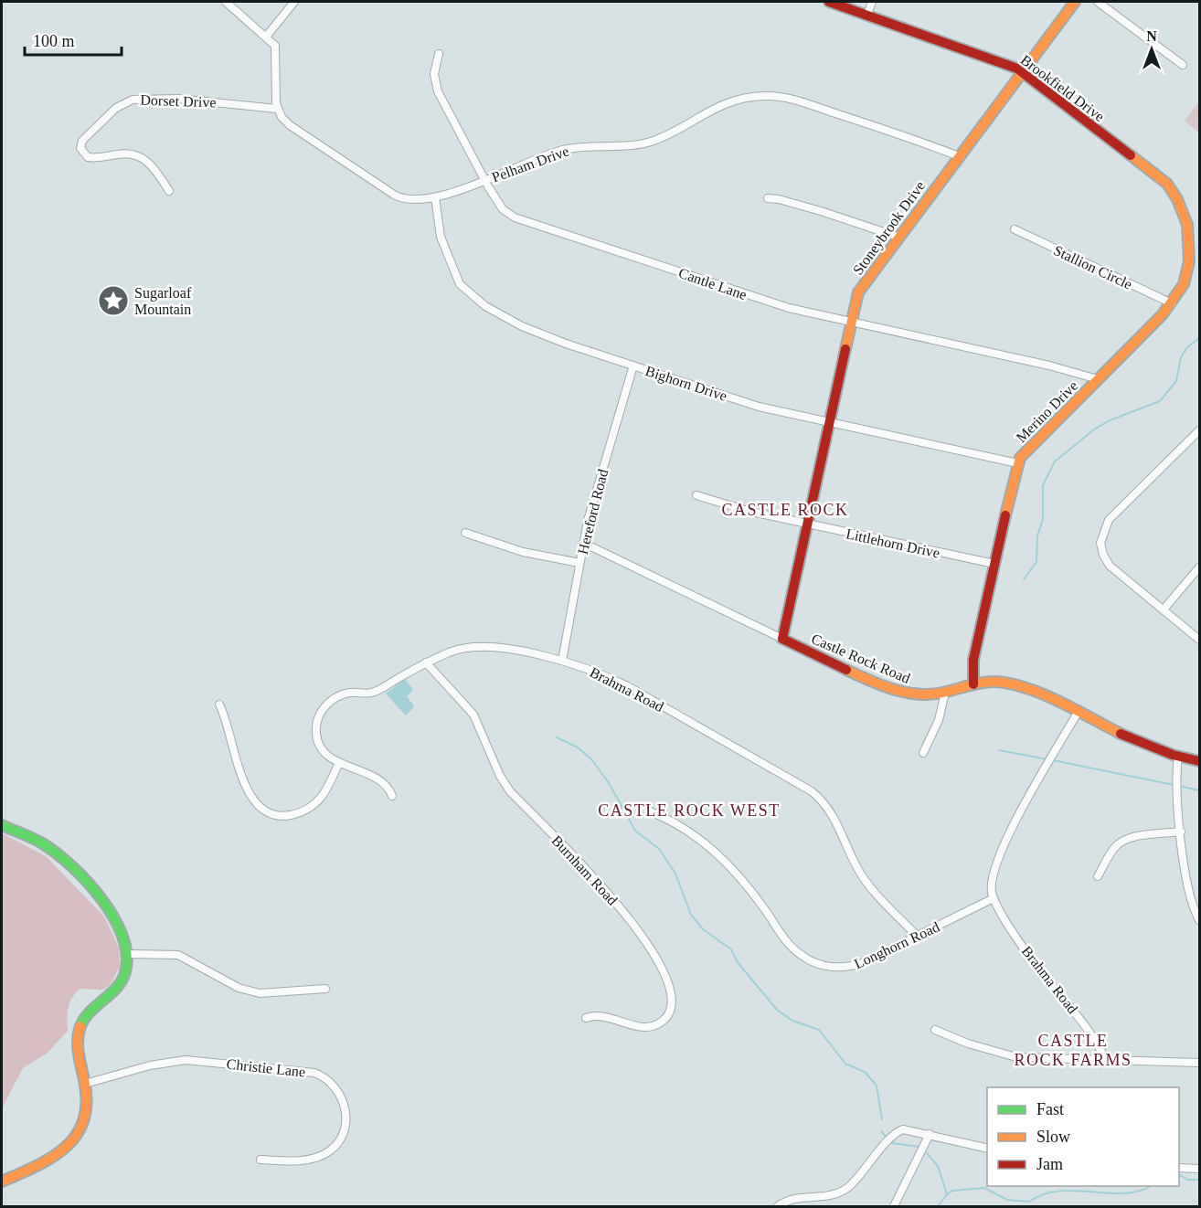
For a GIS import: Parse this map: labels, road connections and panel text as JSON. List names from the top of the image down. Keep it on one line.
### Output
{"streets":{"street":["Brookfield Drive","Dorset Drive","Pelham Drive","Stoneybrook Drive","Stallion Circle","Cantle Lane","Bighorn Drive","Merino Drive","Hereford Road","Littlehorn Drive","Castle Rock Road","Brahma Road","Burnham Road","Longhorn Road","Christie Lane"]},"crossings":[["Brookfield Drive","Stoneybrook Drive"],["Brookfield Drive","Merino Drive"],["Dorset Drive","Pelham Drive"],["Pelham Drive","Stoneybrook Drive"],["Pelham Drive","Cantle Lane"],["Pelham Drive","Bighorn Drive"],["Stoneybrook Drive","Cantle Lane"],["Stoneybrook Drive","Bighorn Drive"],["Stoneybrook Drive","Littlehorn Drive"],["Stoneybrook Drive","Castle Rock Road"],["Stallion Circle","Merino Drive"],["Cantle Lane","Merino Drive"],["Bighorn Drive","Merino Drive"],["Bighorn Drive","Hereford Road"],["Merino Drive","Littlehorn Drive"],["Merino Drive","Castle Rock Road"],["Hereford Road","Castle Rock Road"],["Hereford Road","Brahma Road"],["Brahma Road","Burnham Road"],["Brahma Road","Longhorn Road"]],"districts":["CASTLE ROCK","CASTLE ROCK WEST","CASTLE ROCK FARMS"],"places":{"place":["Sugarloaf Mountain"]},"legend":["Fast","Slow","Jam"],"scale_bar":"100 m","north":"top"}
